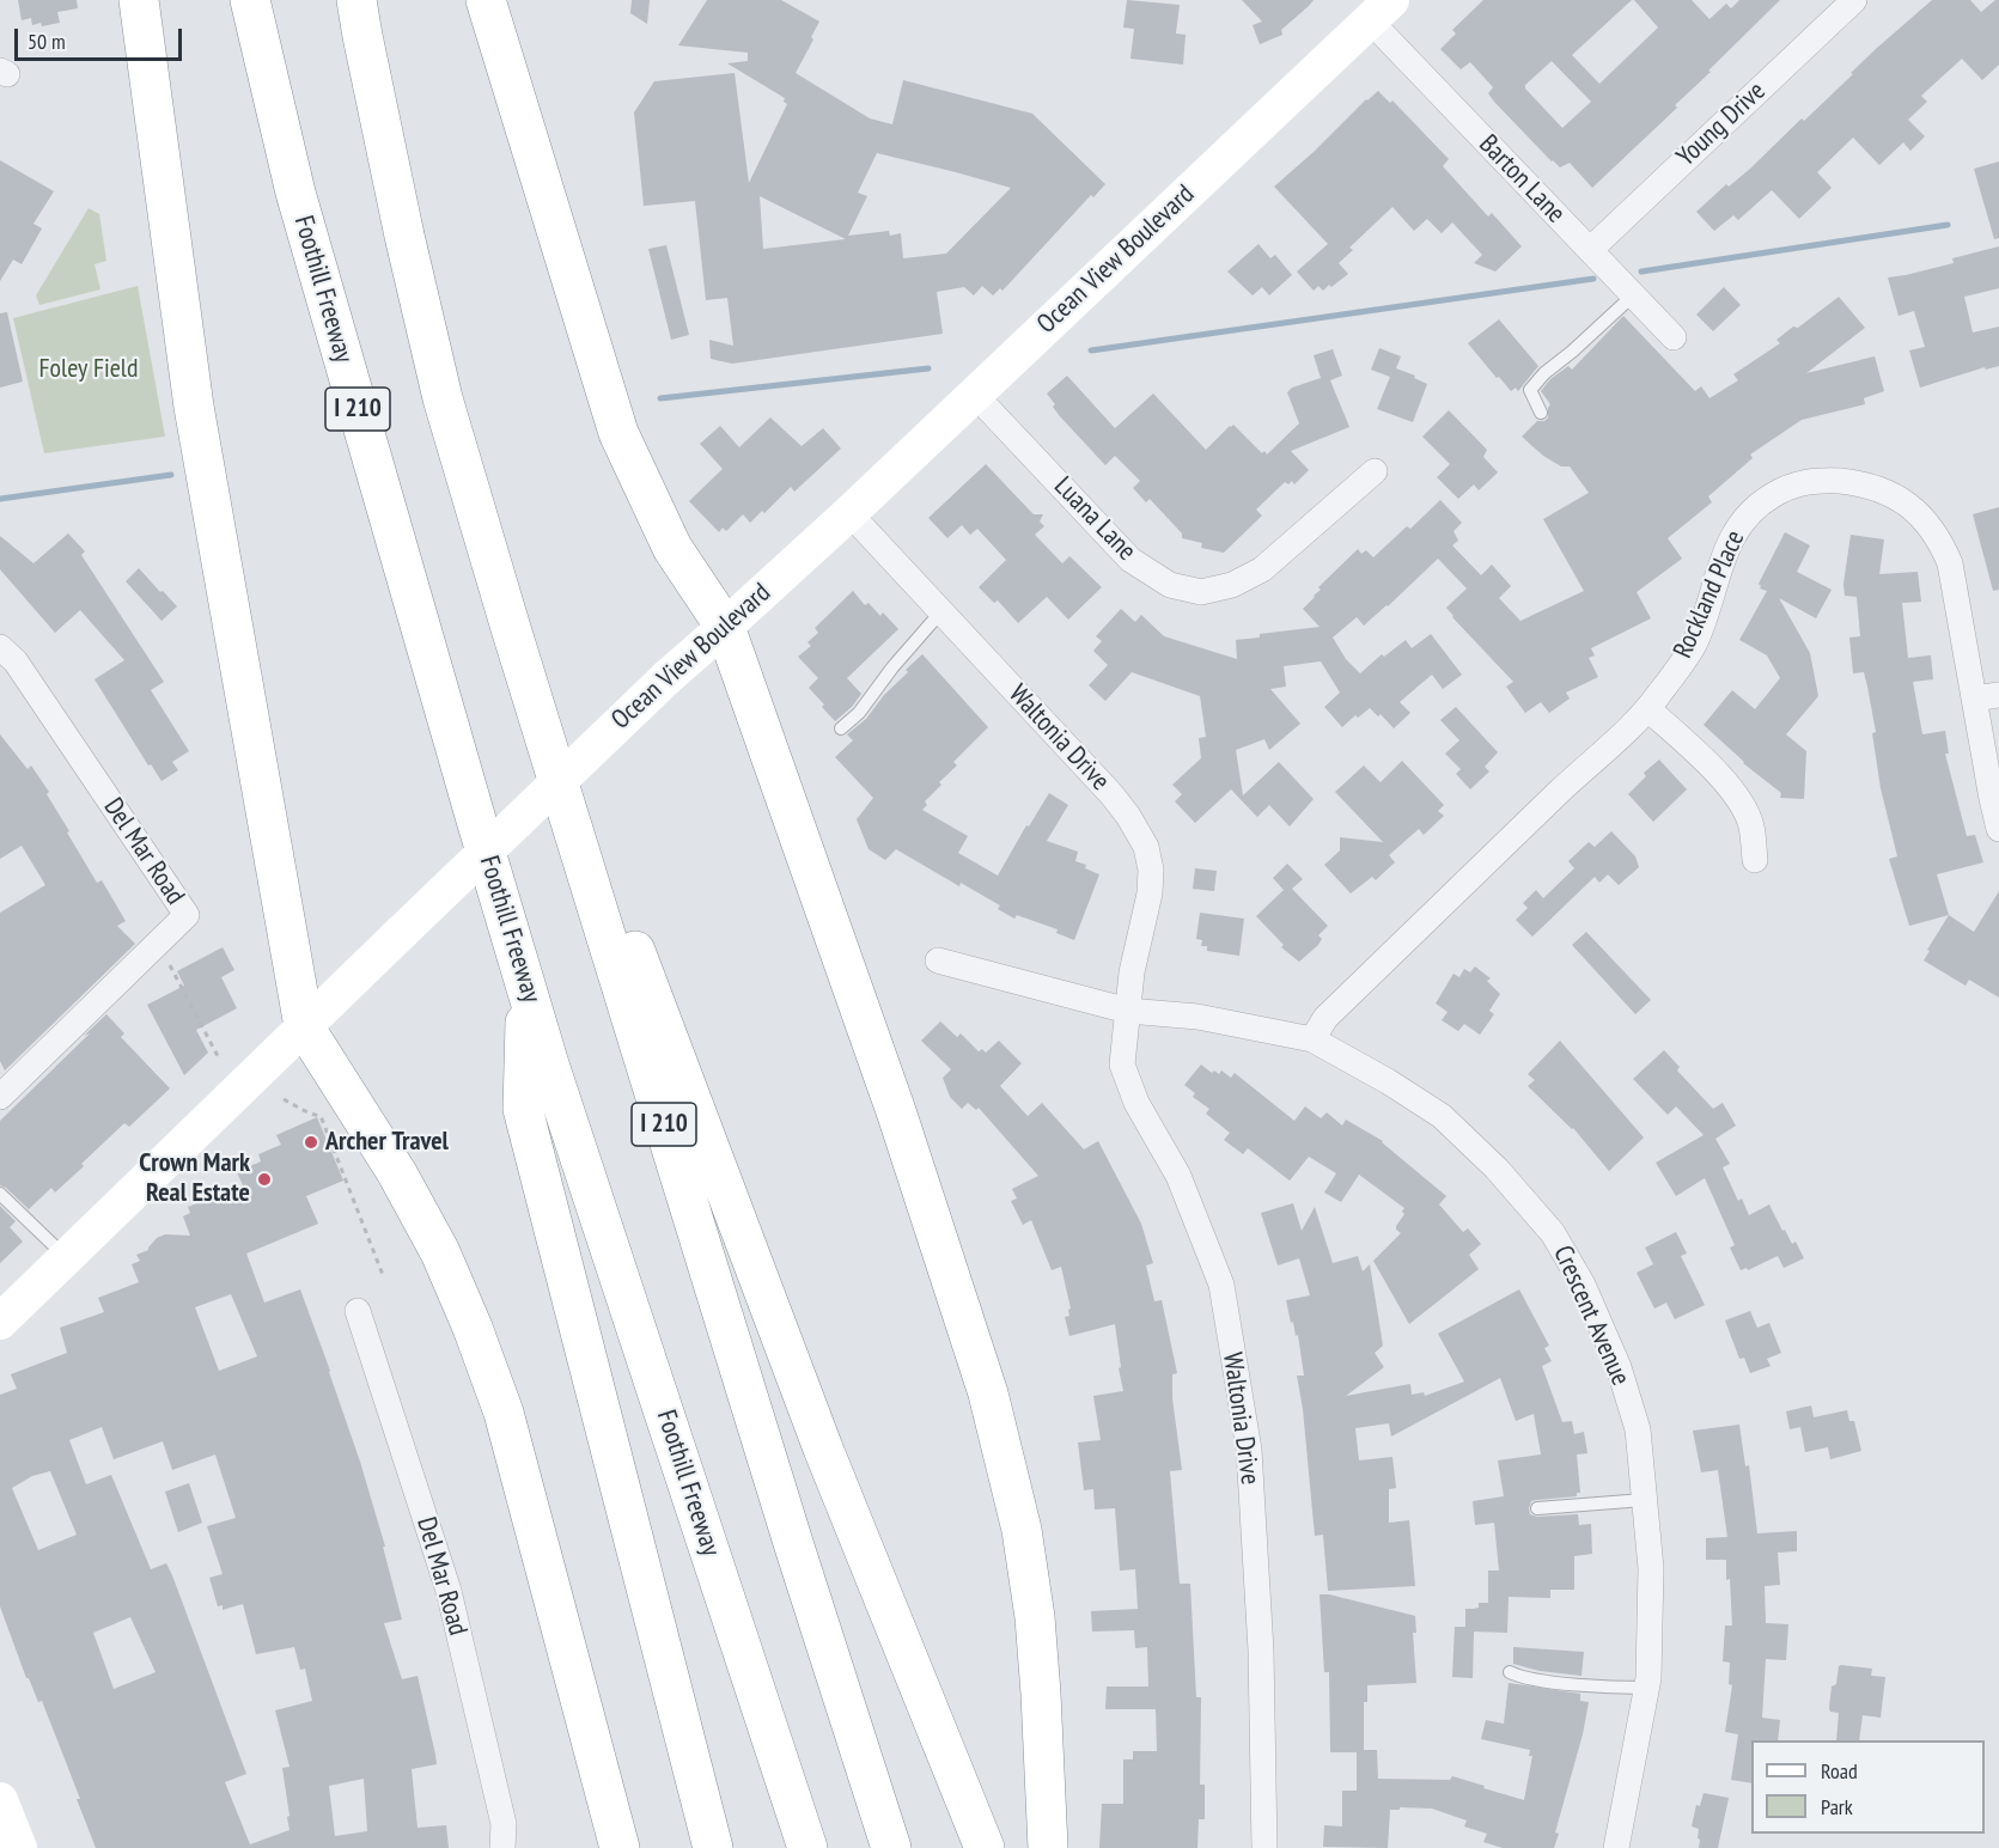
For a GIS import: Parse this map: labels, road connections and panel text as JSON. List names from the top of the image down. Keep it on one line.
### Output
{"streets":{"highway":["Foothill Freeway","I 210"],"main road":["Ocean View Boulevard"],"street":["Young Drive","Barton Lane","Luana Lane","Rockland Place","Waltonia Drive","Del Mar Road","Crescent Avenue"]},"crossings":[["Young Drive","Barton Lane"],["Barton Lane","Ocean View Boulevard"],["Ocean View Boulevard","Luana Lane"],["Ocean View Boulevard","Waltonia Drive"],["Rockland Place","Crescent Avenue"],["Waltonia Drive","Crescent Avenue"]],"parks":["Foley Field"],"places":["Archer Travel","Crown Mark Real Estate"],"legend":["Road","Park"],"scale_bar":"50 m"}
